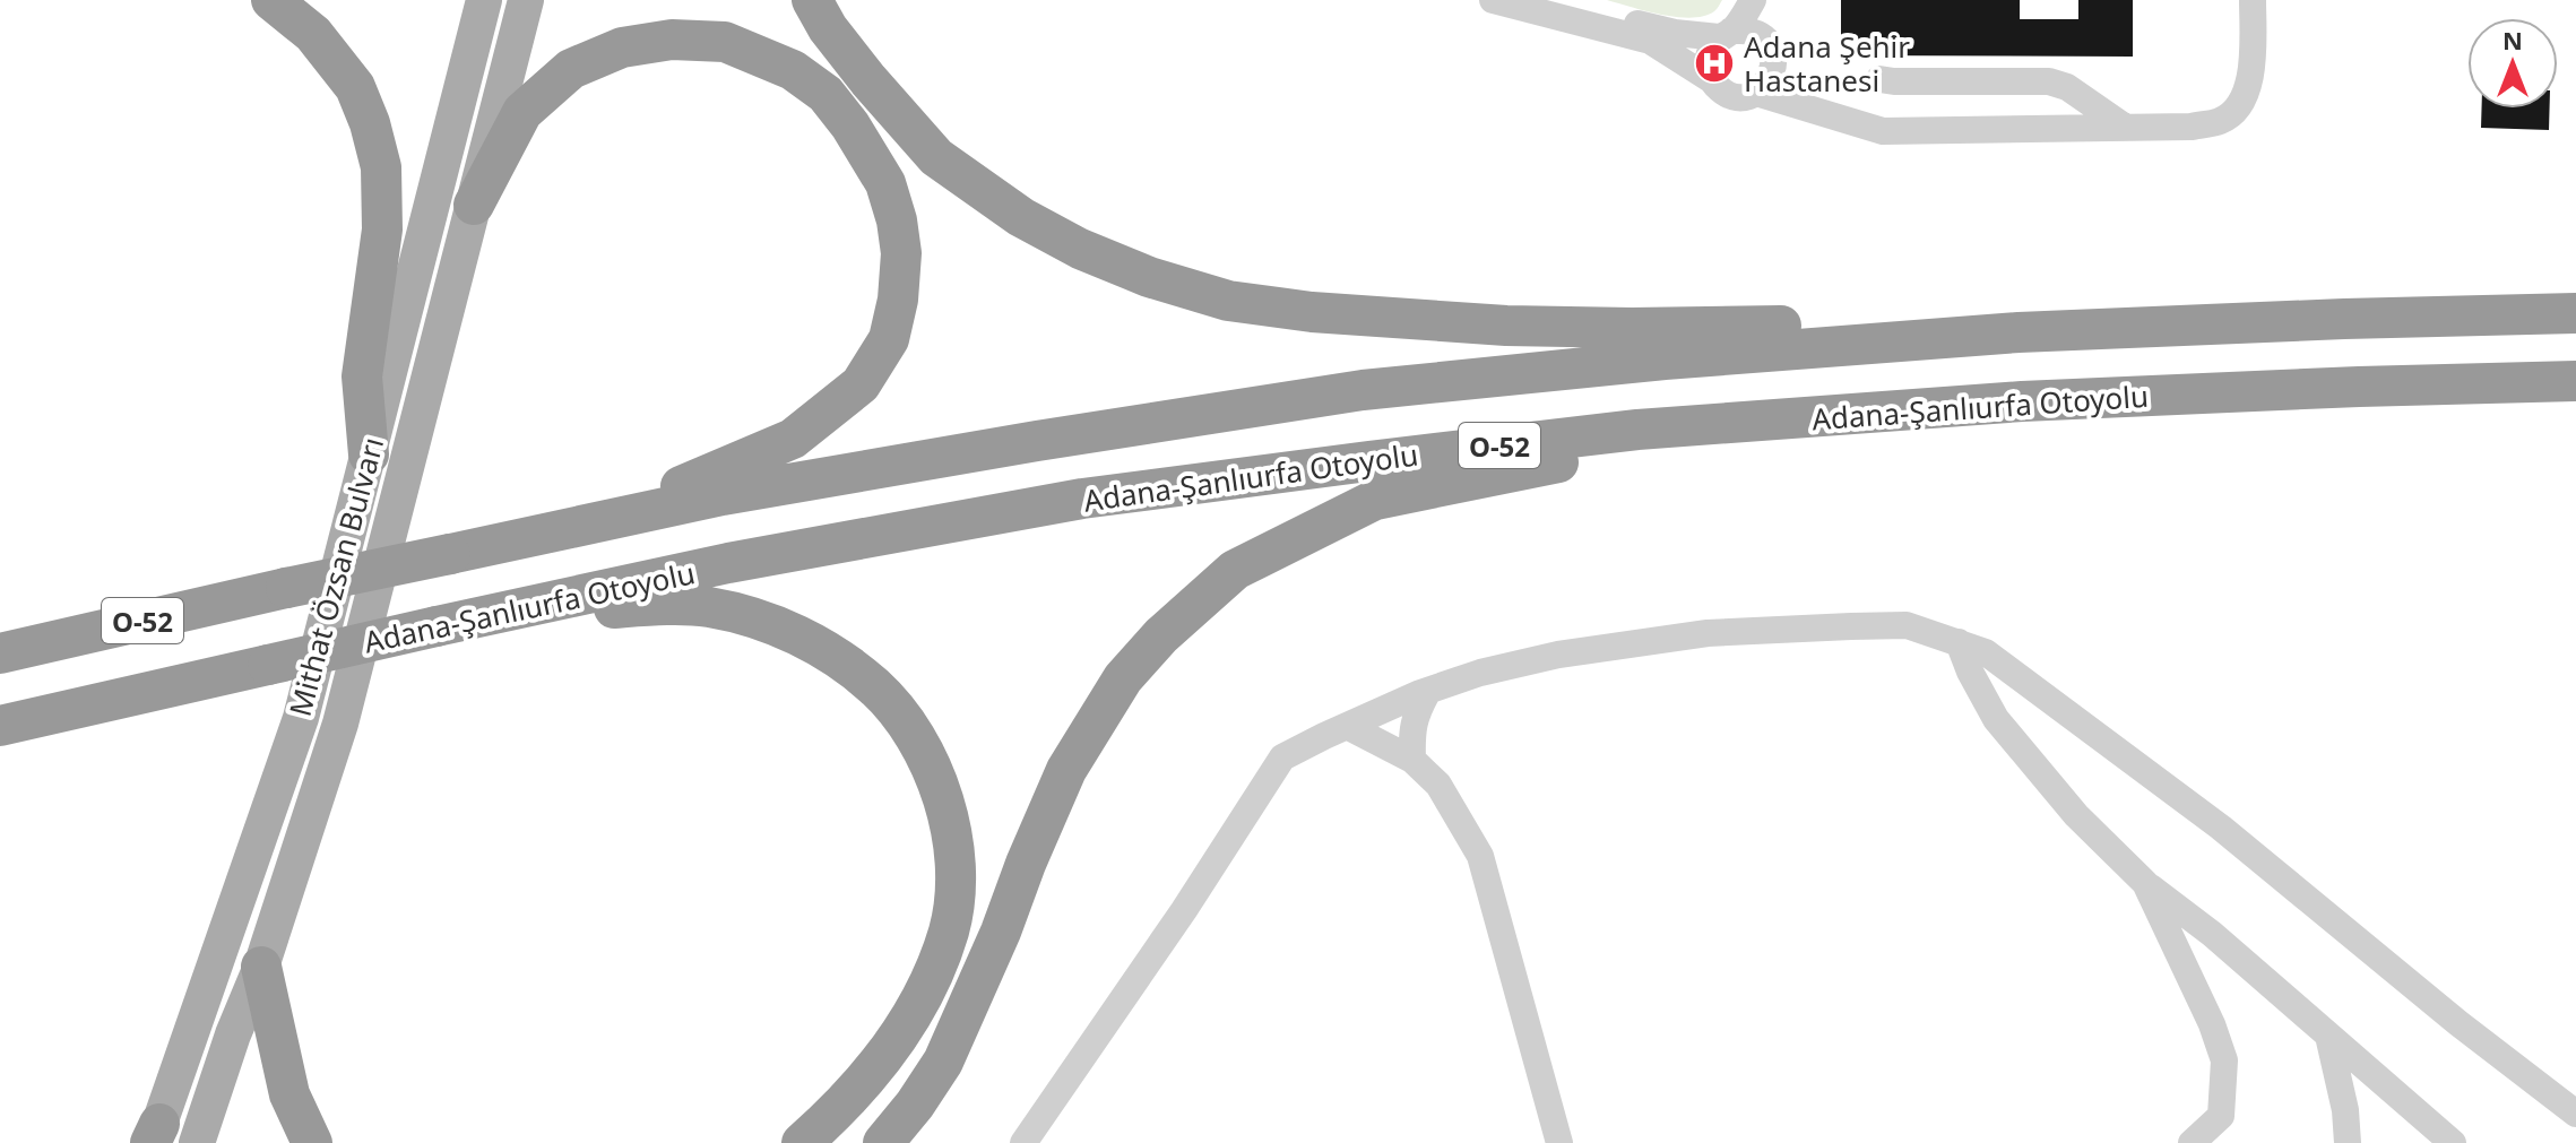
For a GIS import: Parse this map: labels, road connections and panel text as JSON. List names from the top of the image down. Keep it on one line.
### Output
{"streets":{"highway":["Adana-Şanlıurfa Otoyolu","O-52"],"main road":["Mithat Özsan Bulvarı"]},"places":{"hospital":["Adana Şehir Hastanesi"]},"north":"top"}
